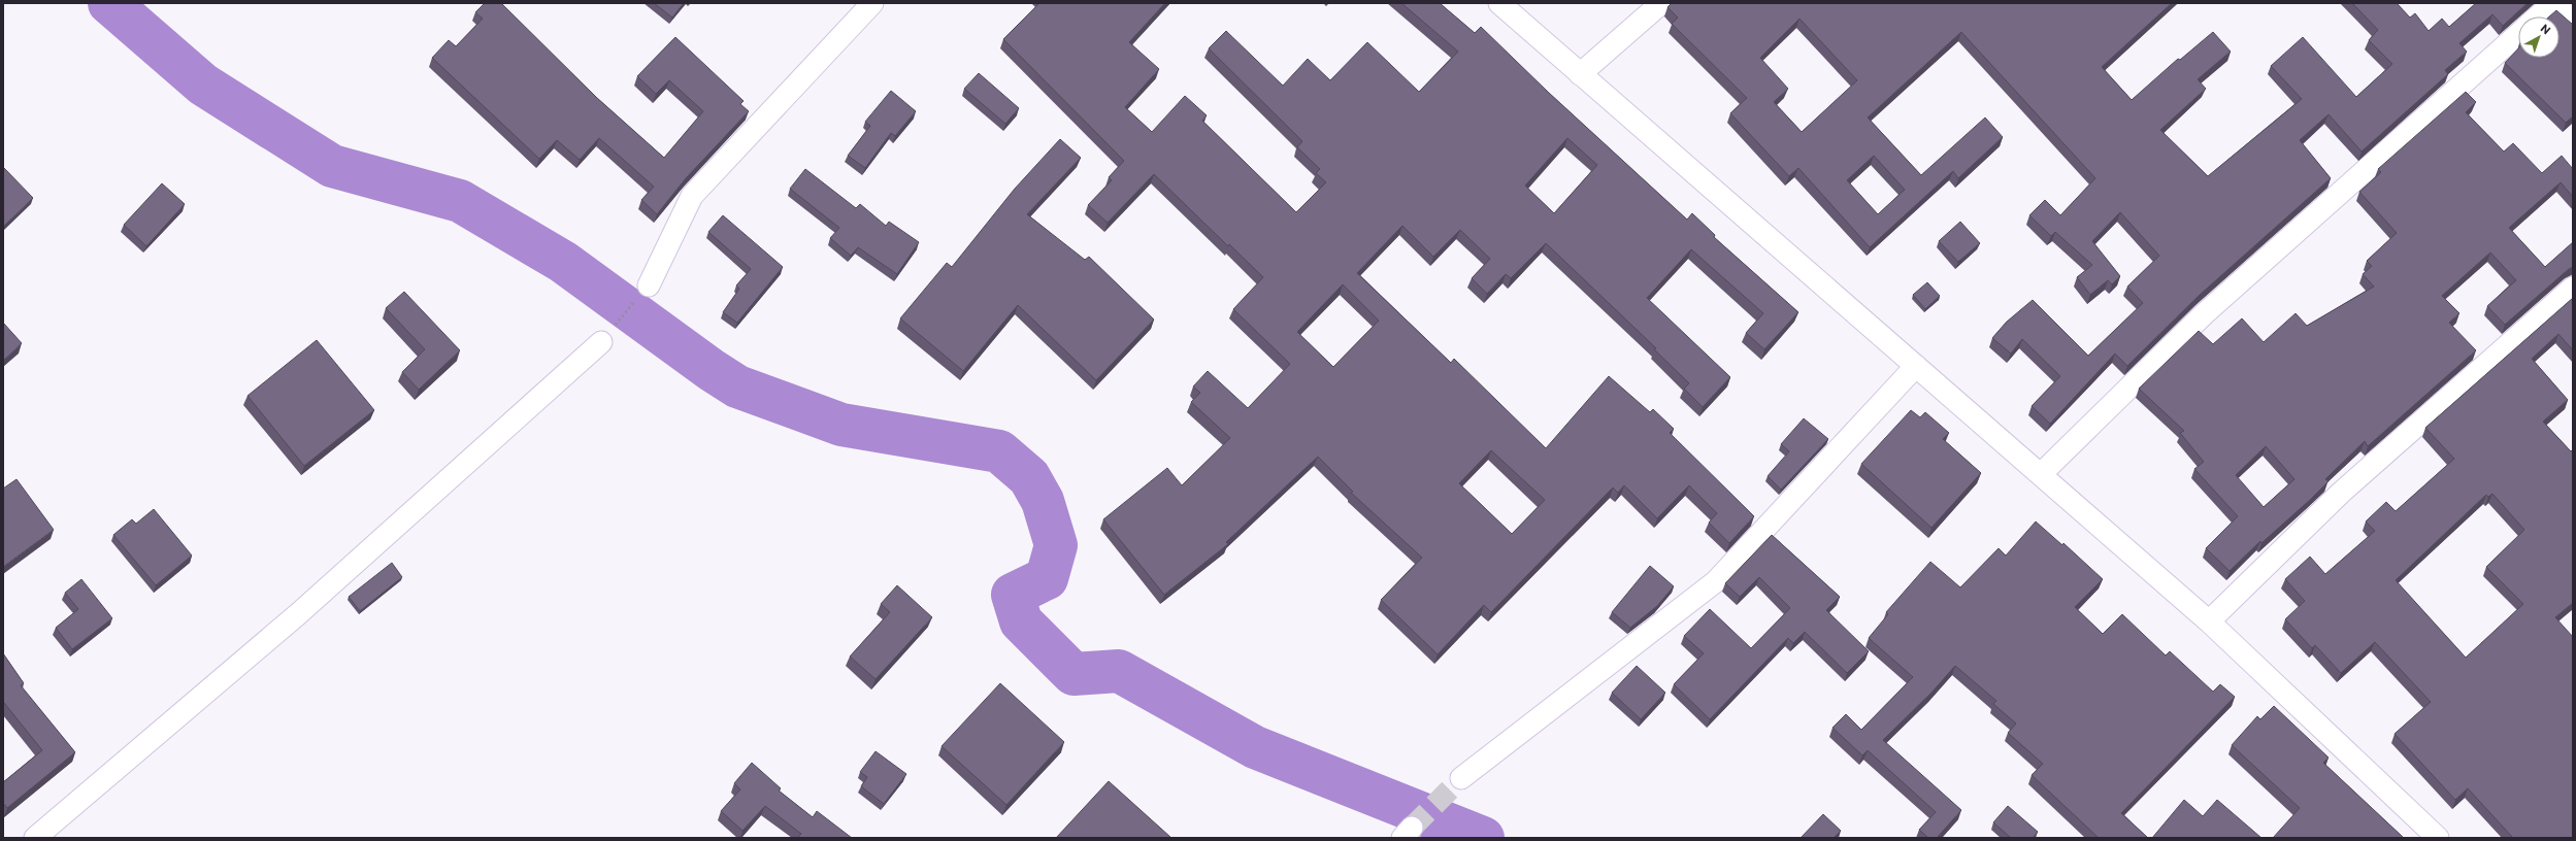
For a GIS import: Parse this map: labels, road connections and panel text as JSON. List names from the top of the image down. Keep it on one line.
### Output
{"north":"top right"}
